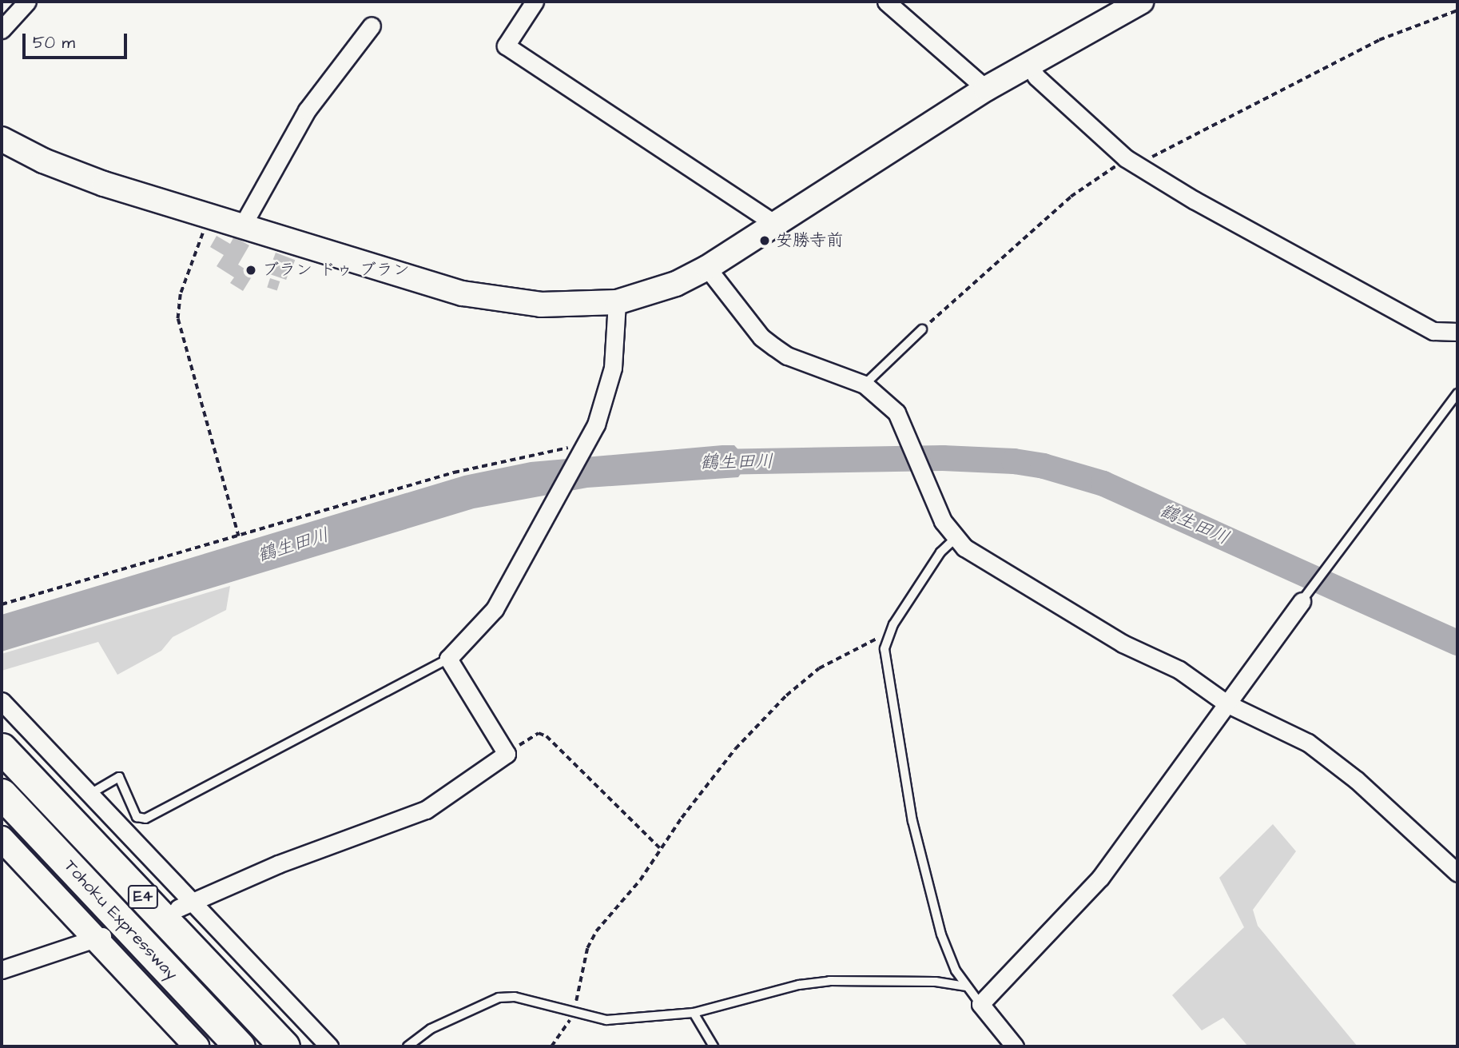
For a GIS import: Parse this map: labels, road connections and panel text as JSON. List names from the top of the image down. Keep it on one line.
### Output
{"streets":{"highway":["E4","Tohoku Expressway"]},"water":["鶴生田川"],"places":["安勝寺前","ブラン ドゥ ブラン"],"scale_bar":"50 m"}
